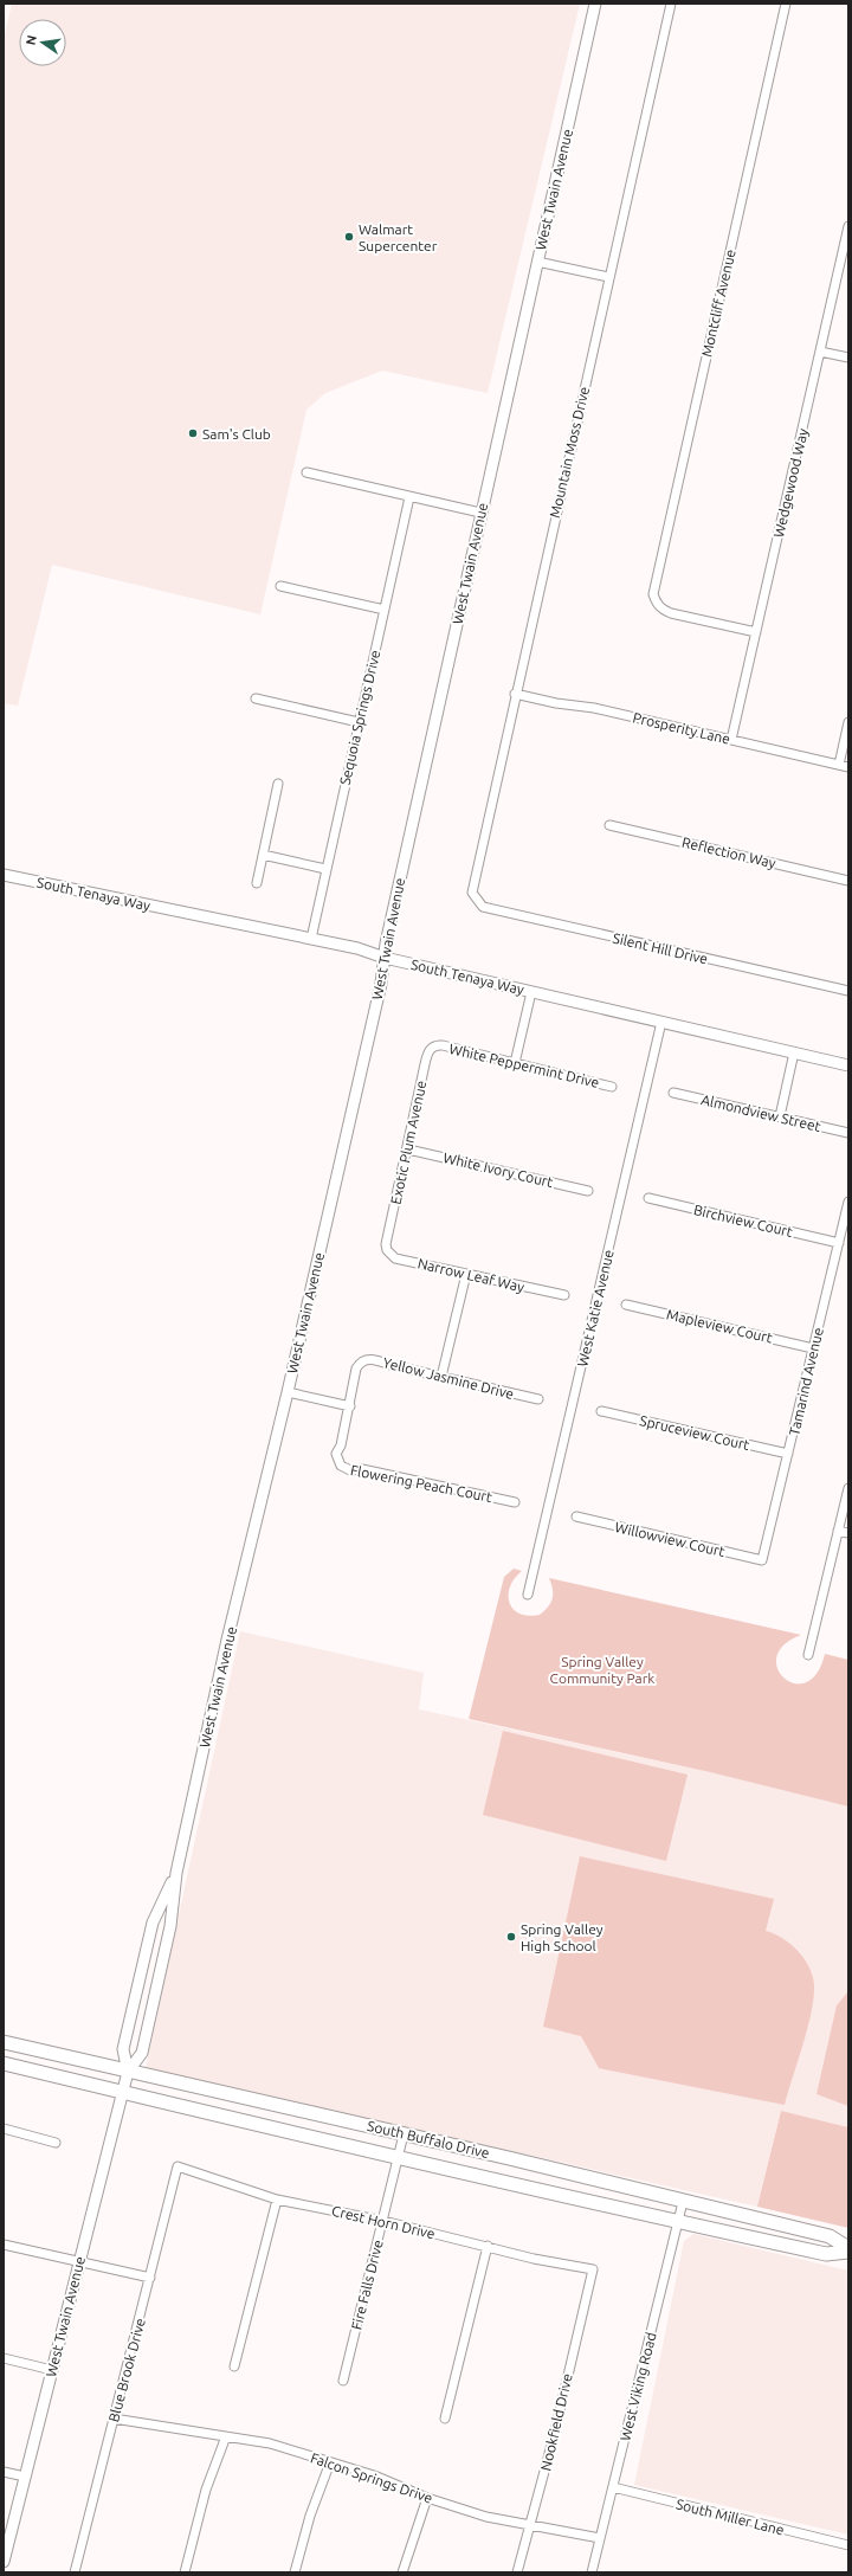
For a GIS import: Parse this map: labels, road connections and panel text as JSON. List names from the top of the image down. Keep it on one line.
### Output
{"streets":{"main road":["South Buffalo Drive"],"street":["West Twain Avenue","Montcliff Avenue","Mountain Moss Drive","Wedgewood Way","Sequoia Springs Drive","Prosperity Lane","Reflection Way","South Tenaya Way","Silent Hill Drive","White Peppermint Drive","Almondview Street","Exotic Plum Avenue","White Ivory Court","Birchview Court","Narrow Leaf Way","West Katie Avenue","Mapleview Court","Yellow Jasmine Drive","Tamarind Avenue","Spruceview Court","Flowering Peach Court","Willowview Court","Crest Horn Drive","Fire Falls Drive","Blue Brook Drive","West Viking Road","Nookfield Drive","Falcon Springs Drive","South Miller Lane"]},"crossings":[["West Twain Avenue","South Tenaya Way"],["West Twain Avenue","South Buffalo Drive"],["Montcliff Avenue","Wedgewood Way"],["Mountain Moss Drive","Prosperity Lane"],["Mountain Moss Drive","Silent Hill Drive"],["Wedgewood Way","Prosperity Lane"],["Sequoia Springs Drive","South Tenaya Way"],["South Tenaya Way","West Katie Avenue"],["White Peppermint Drive","Exotic Plum Avenue"],["Exotic Plum Avenue","White Ivory Court"],["Exotic Plum Avenue","Narrow Leaf Way"],["Birchview Court","Tamarind Avenue"],["Mapleview Court","Tamarind Avenue"],["Yellow Jasmine Drive","Flowering Peach Court"],["Tamarind Avenue","Spruceview Court"],["Tamarind Avenue","Willowview Court"],["South Buffalo Drive","Fire Falls Drive"],["South Buffalo Drive","West Viking Road"],["Crest Horn Drive","Fire Falls Drive"],["Crest Horn Drive","Blue Brook Drive"],["Crest Horn Drive","Nookfield Drive"],["Blue Brook Drive","Falcon Springs Drive"],["West Viking Road","Falcon Springs Drive"],["West Viking Road","South Miller Lane"],["Nookfield Drive","Falcon Springs Drive"]],"parks":["Spring Valley Community Park"],"places":["Walmart Supercenter","Sam's Club","Spring Valley High School"],"north":"left"}
